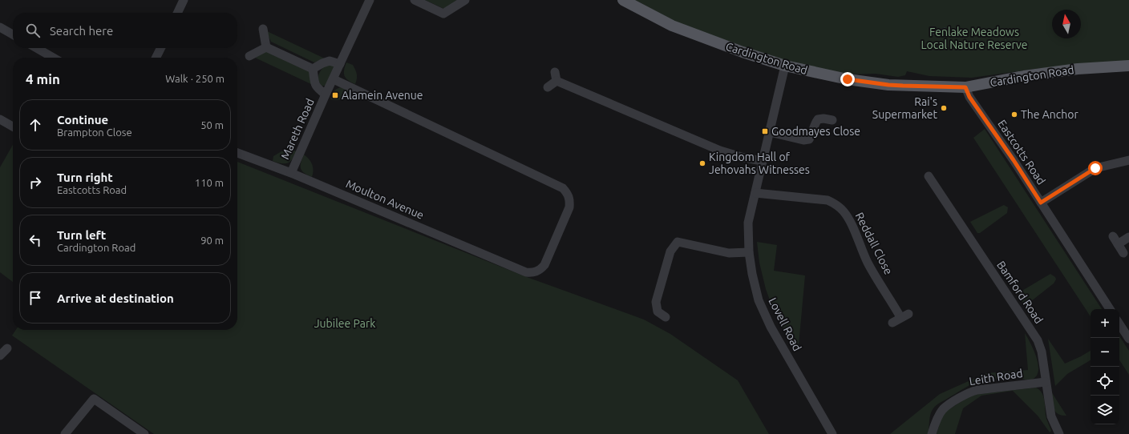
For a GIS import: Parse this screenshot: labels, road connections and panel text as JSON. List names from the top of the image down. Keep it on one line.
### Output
{"streets":{"main road":["Cardington Road"],"street":["Mareth Road","Eastcotts Road","Moulton Avenue","Reddall Close","Bamford Road","Lovell Road","Leith Road"]},"crossings":[["Cardington Road","Eastcotts Road"],["Cardington Road","Lovell Road"],["Mareth Road","Moulton Avenue"],["Reddall Close","Lovell Road"],["Bamford Road","Leith Road"]],"parks":["Fenlake Meadows Local Nature Reserve","Jubilee Park"],"places":{"transit":["Alamein Avenue","Goodmayes Close"],"other":["Rai's Supermarket","The Anchor","Kingdom Hall of Jehovahs Witnesses"]},"north":"top","page":{"search":"Search here","heading":["4 min","Walk · 250 m"],"list":[["Continue","Brampton Close","50 m"],["Turn right","Eastcotts Road","110 m"],["Turn left","Cardington Road","90 m"],"Arrive at destination"],"map_buttons":["+","−"]}}
